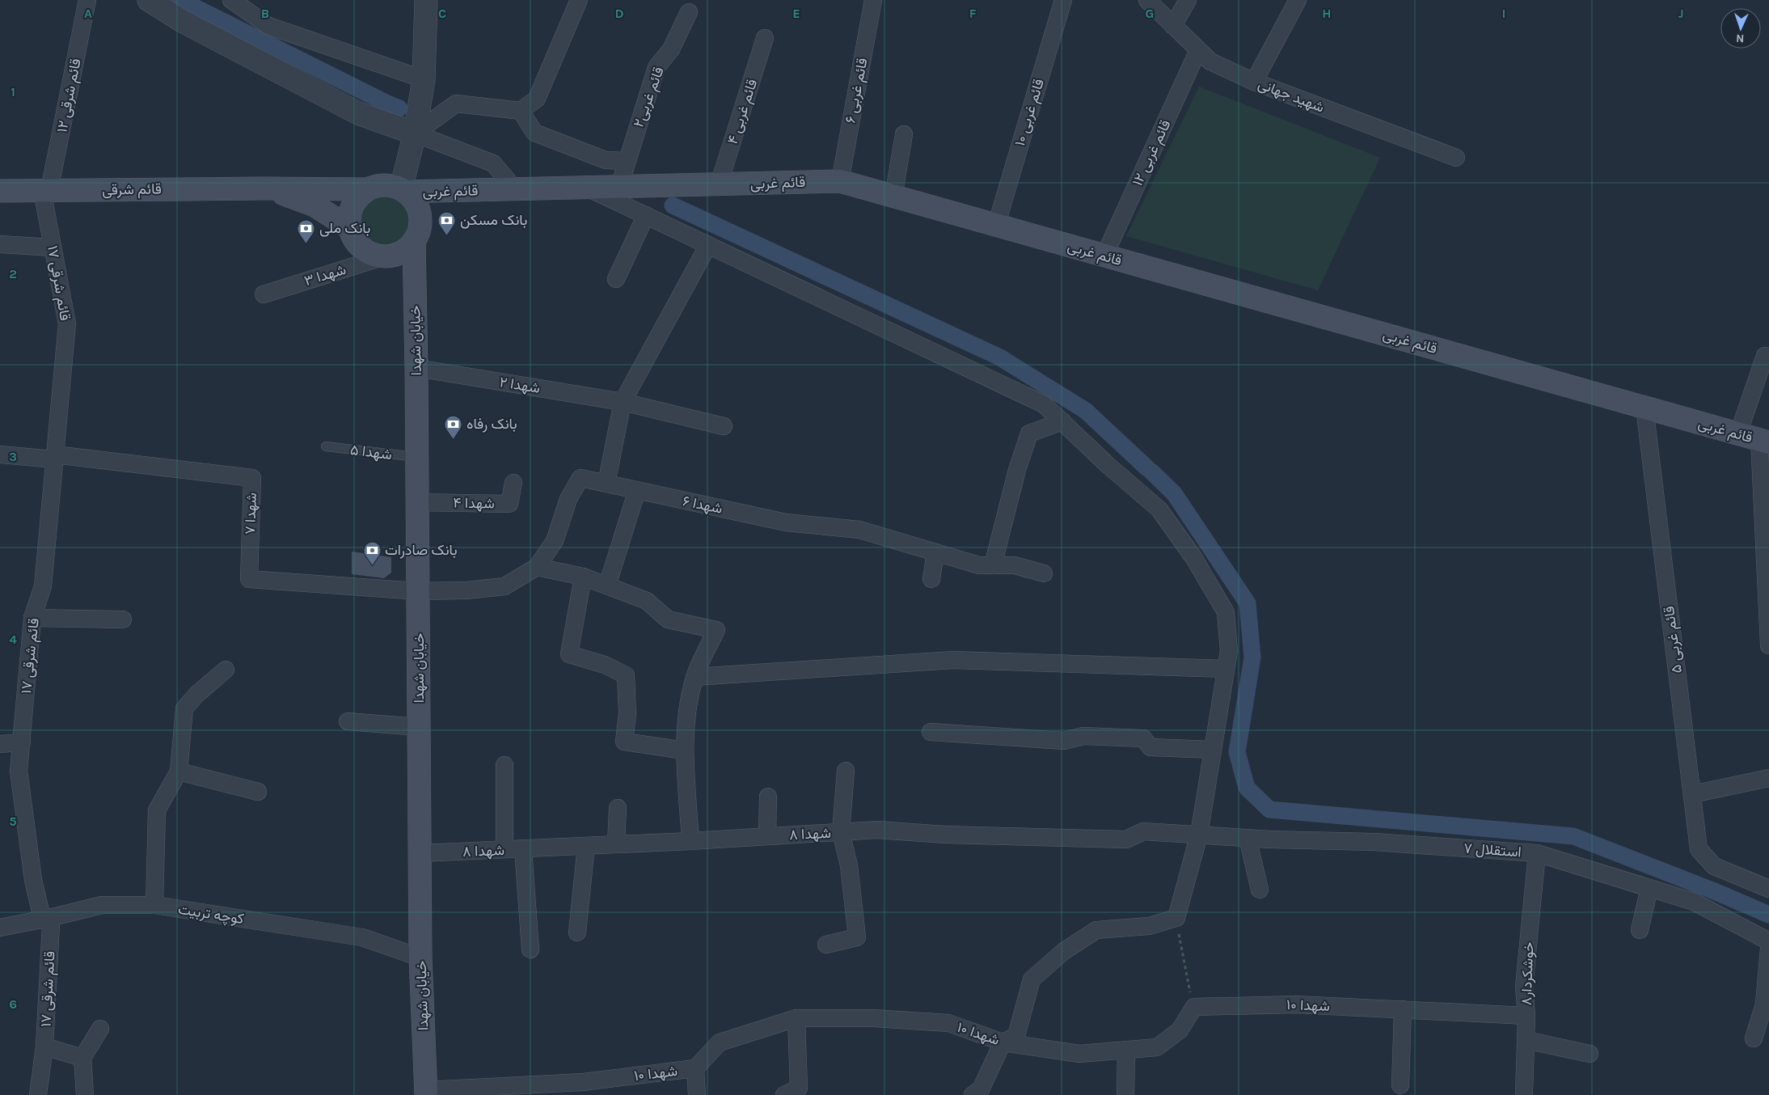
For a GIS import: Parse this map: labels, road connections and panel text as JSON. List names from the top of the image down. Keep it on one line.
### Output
{"streets":{"main road":["قائم غربی","قائم شرقی","خیابان شهدا"],"street":["قائم غربی ۶","قائم شرقی ۱۲","شهید جهانی","۲قائم غربی","قائم غربی ۴","قائم غربی ۱۰","قائم غربی ۱۲","شهدا ۳","قائم شرقی ۱۷","شهدا ۲","شهدا ۴","شهدا ۶","شهدا ۷","قائم غربی ۵","شهدا ۸","استقلال ۷","کوچه تربیت","خوشکردار۸","شهدا ۱۰"],"lane":["شهدا ۵"]},"crossings":[["قائم غربی ۶","قائم غربی"],["قائم شرقی ۱۲","قائم شرقی"],["قائم شرقی ۱۲","قائم شرقی ۱۷"],["شهید جهانی","قائم غربی ۱۲"],["۲قائم غربی","قائم غربی"],["قائم غربی ۴","قائم غربی"],["قائم غربی ۱۰","قائم غربی"],["قائم غربی ۱۲","قائم غربی"],["قائم غربی","قائم شرقی"],["قائم غربی","شهدا ۳"],["قائم غربی","خیابان شهدا"],["قائم غربی","قائم غربی ۵"],["قائم شرقی","شهدا ۳"],["قائم شرقی","قائم شرقی ۱۷"],["قائم شرقی","خیابان شهدا"],["شهدا ۳","خیابان شهدا"],["قائم شرقی ۱۷","شهدا ۷"],["قائم شرقی ۱۷","کوچه تربیت"],["خیابان شهدا","شهدا ۲"],["خیابان شهدا","شهدا ۵"],["خیابان شهدا","شهدا ۴"],["خیابان شهدا","شهدا ۶"],["خیابان شهدا","شهدا ۷"],["خیابان شهدا","شهدا ۸"],["خیابان شهدا","کوچه تربیت"],["خیابان شهدا","شهدا ۱۰"],["شهدا ۶","شهدا ۷"],["شهدا ۸","استقلال ۷"],["استقلال ۷","خوشکردار۸"],["خوشکردار۸","شهدا ۱۰"]],"places":{"bank":["بانک مسکن","بانک ملی","بانک رفاه","بانک صادرات"]},"north":"bottom","grid":{"columns":["A","B","C","D","E","F","G","H","I","J"],"rows":["1","2","3","4","5","6"]}}
